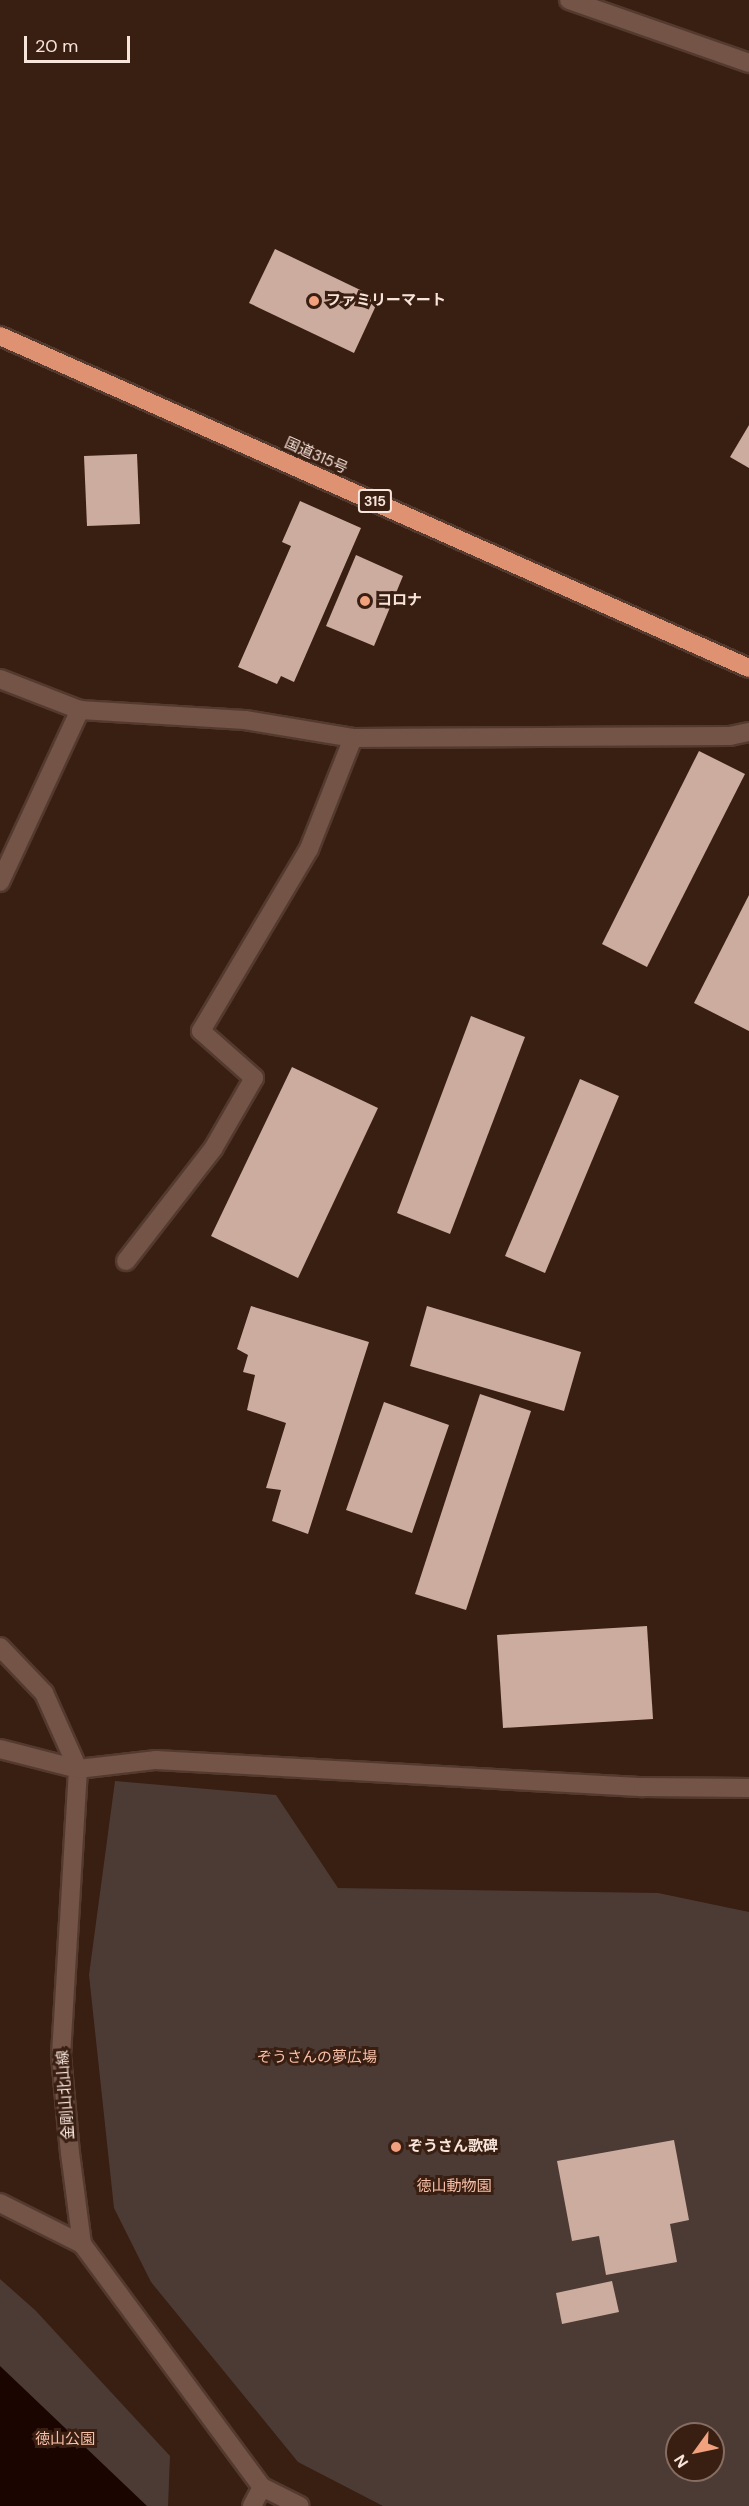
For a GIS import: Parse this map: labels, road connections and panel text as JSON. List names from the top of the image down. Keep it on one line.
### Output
{"streets":{"highway":["国道315号","315"],"street":["金剛山北山線"]},"parks":["ぞうさんの夢広場","徳山動物園","徳山公園"],"places":["ファミリーマート","コロナ","ぞうさん歌碑"],"scale_bar":"20 m","north":"bottom left"}
